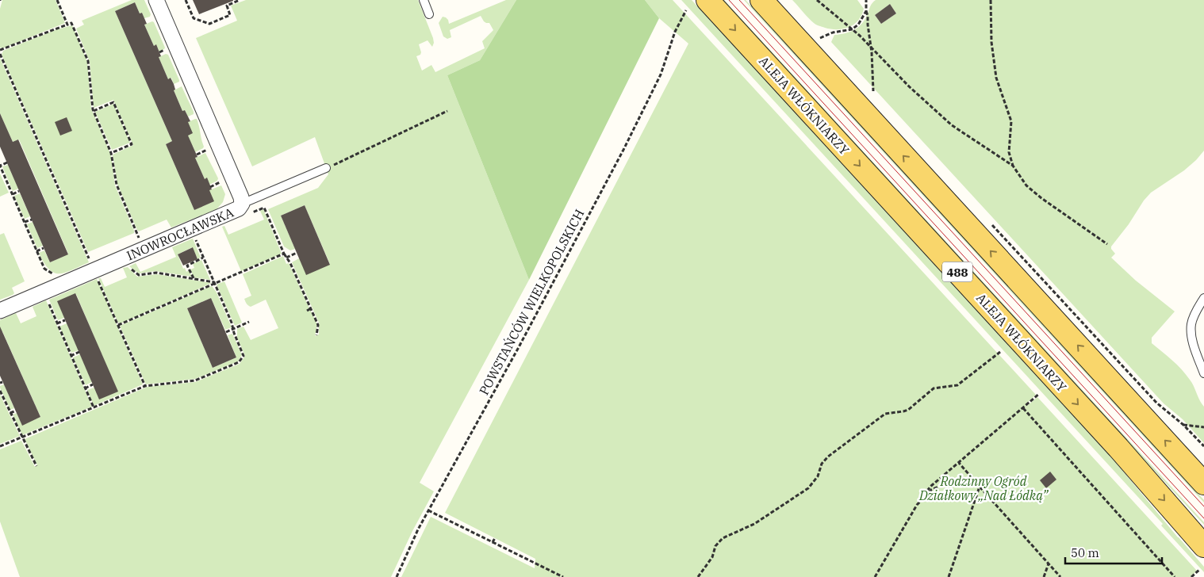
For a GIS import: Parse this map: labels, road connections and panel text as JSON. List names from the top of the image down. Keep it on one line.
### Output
{"streets":{"main road":["ALEJA WŁÓKNIARZY","488"],"street":["INOWROCŁAWSKA"],"path":["POWSTAŃCÓW WIELKOPOLSKICH"]},"parks":["Rodzinny Ogród Działkowy „Nad Łódką”"],"scale_bar":"50 m"}
